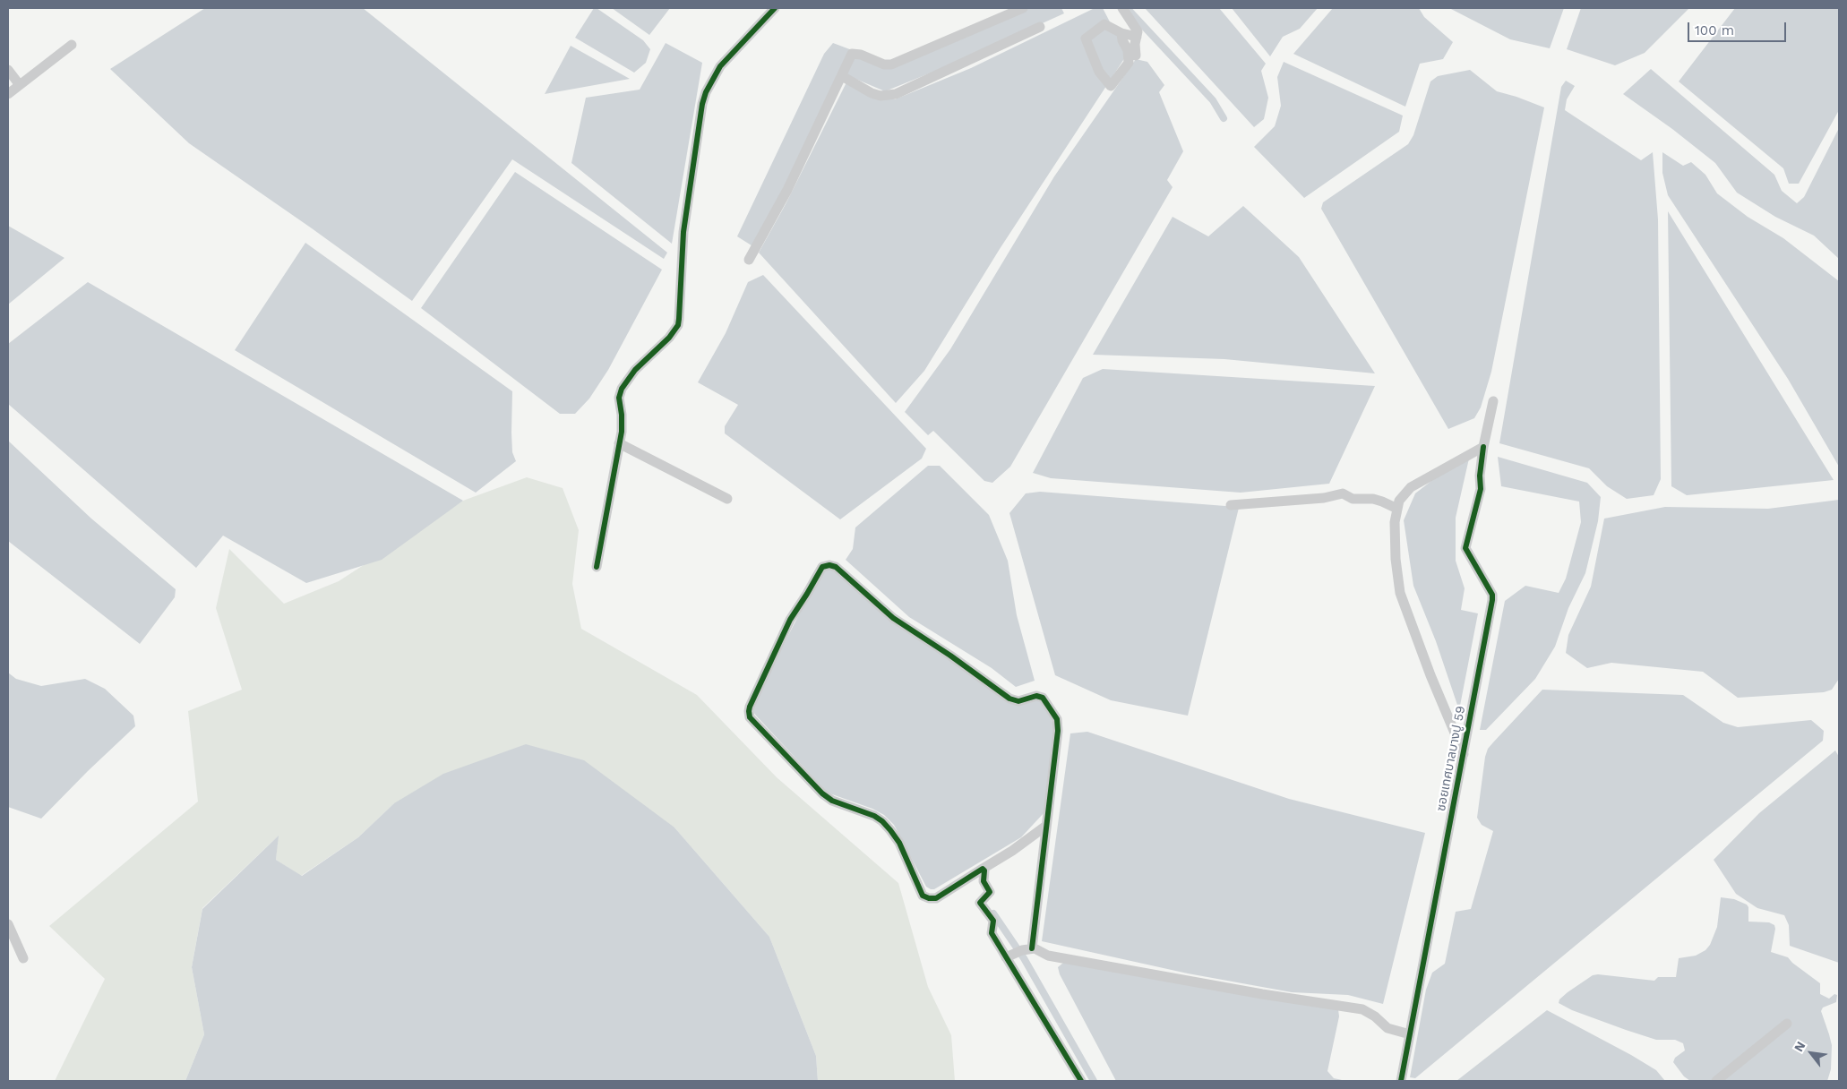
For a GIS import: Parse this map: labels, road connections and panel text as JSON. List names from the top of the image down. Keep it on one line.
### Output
{"streets":{"street":["ซอยเทศบาลบางปู 59"]},"scale_bar":"100 m","north":"top left"}
